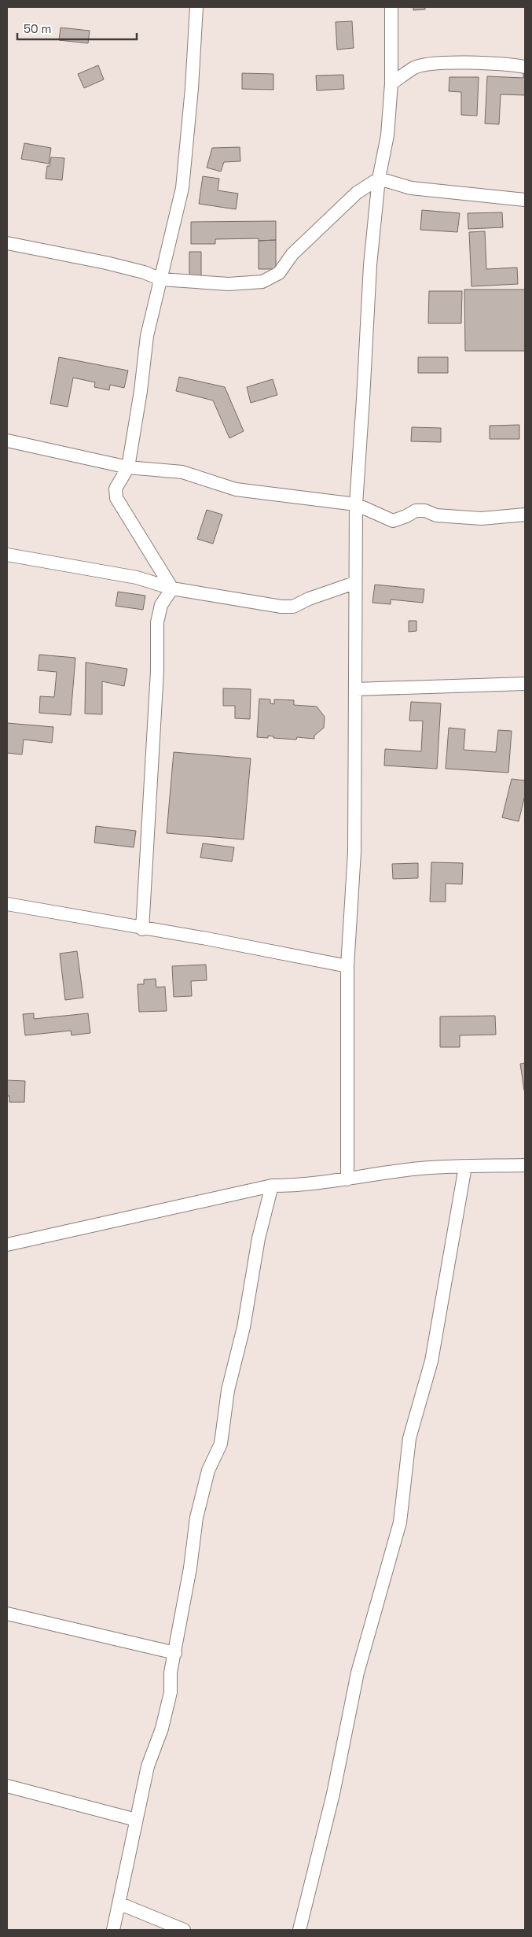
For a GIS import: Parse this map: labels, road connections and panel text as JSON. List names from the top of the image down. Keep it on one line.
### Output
{"scale_bar":"50 m"}
